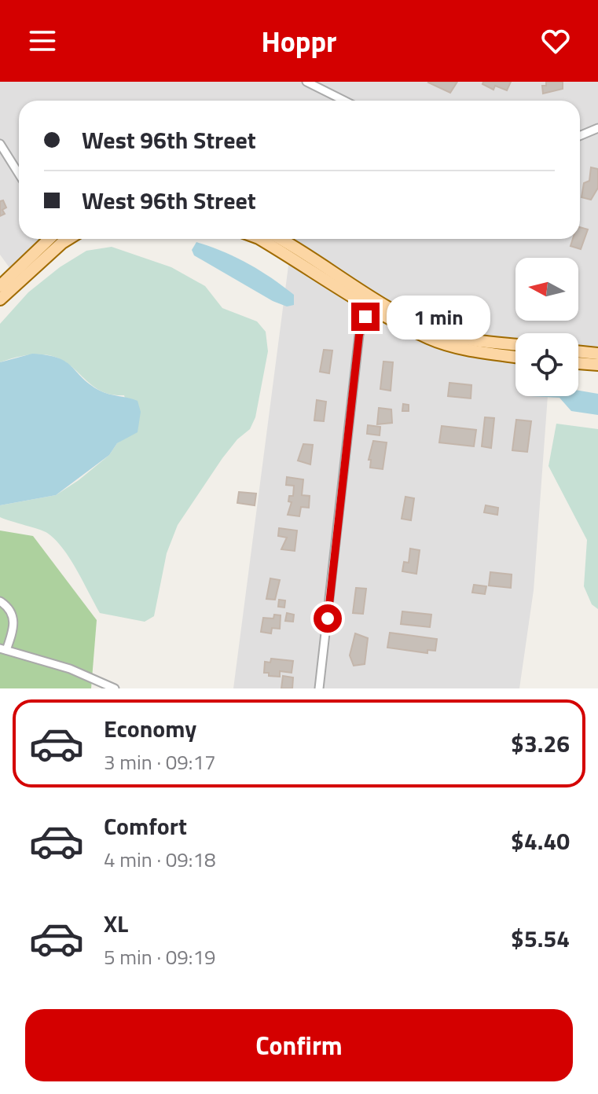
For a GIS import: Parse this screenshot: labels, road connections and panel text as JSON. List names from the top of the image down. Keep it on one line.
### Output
{"north":"left","page":{"header":"Hoppr","banner":["West 96th Street","West 96th Street"],"bubble":"1 min","list":[{"name":"Economy","note":"3 min · 09:17","value":"$3.26"},{"name":"Comfort","note":"4 min · 09:18","value":"$4.40"},{"name":"XL","note":"5 min · 09:19","value":"$5.54"}],"buttons":"Confirm"}}
